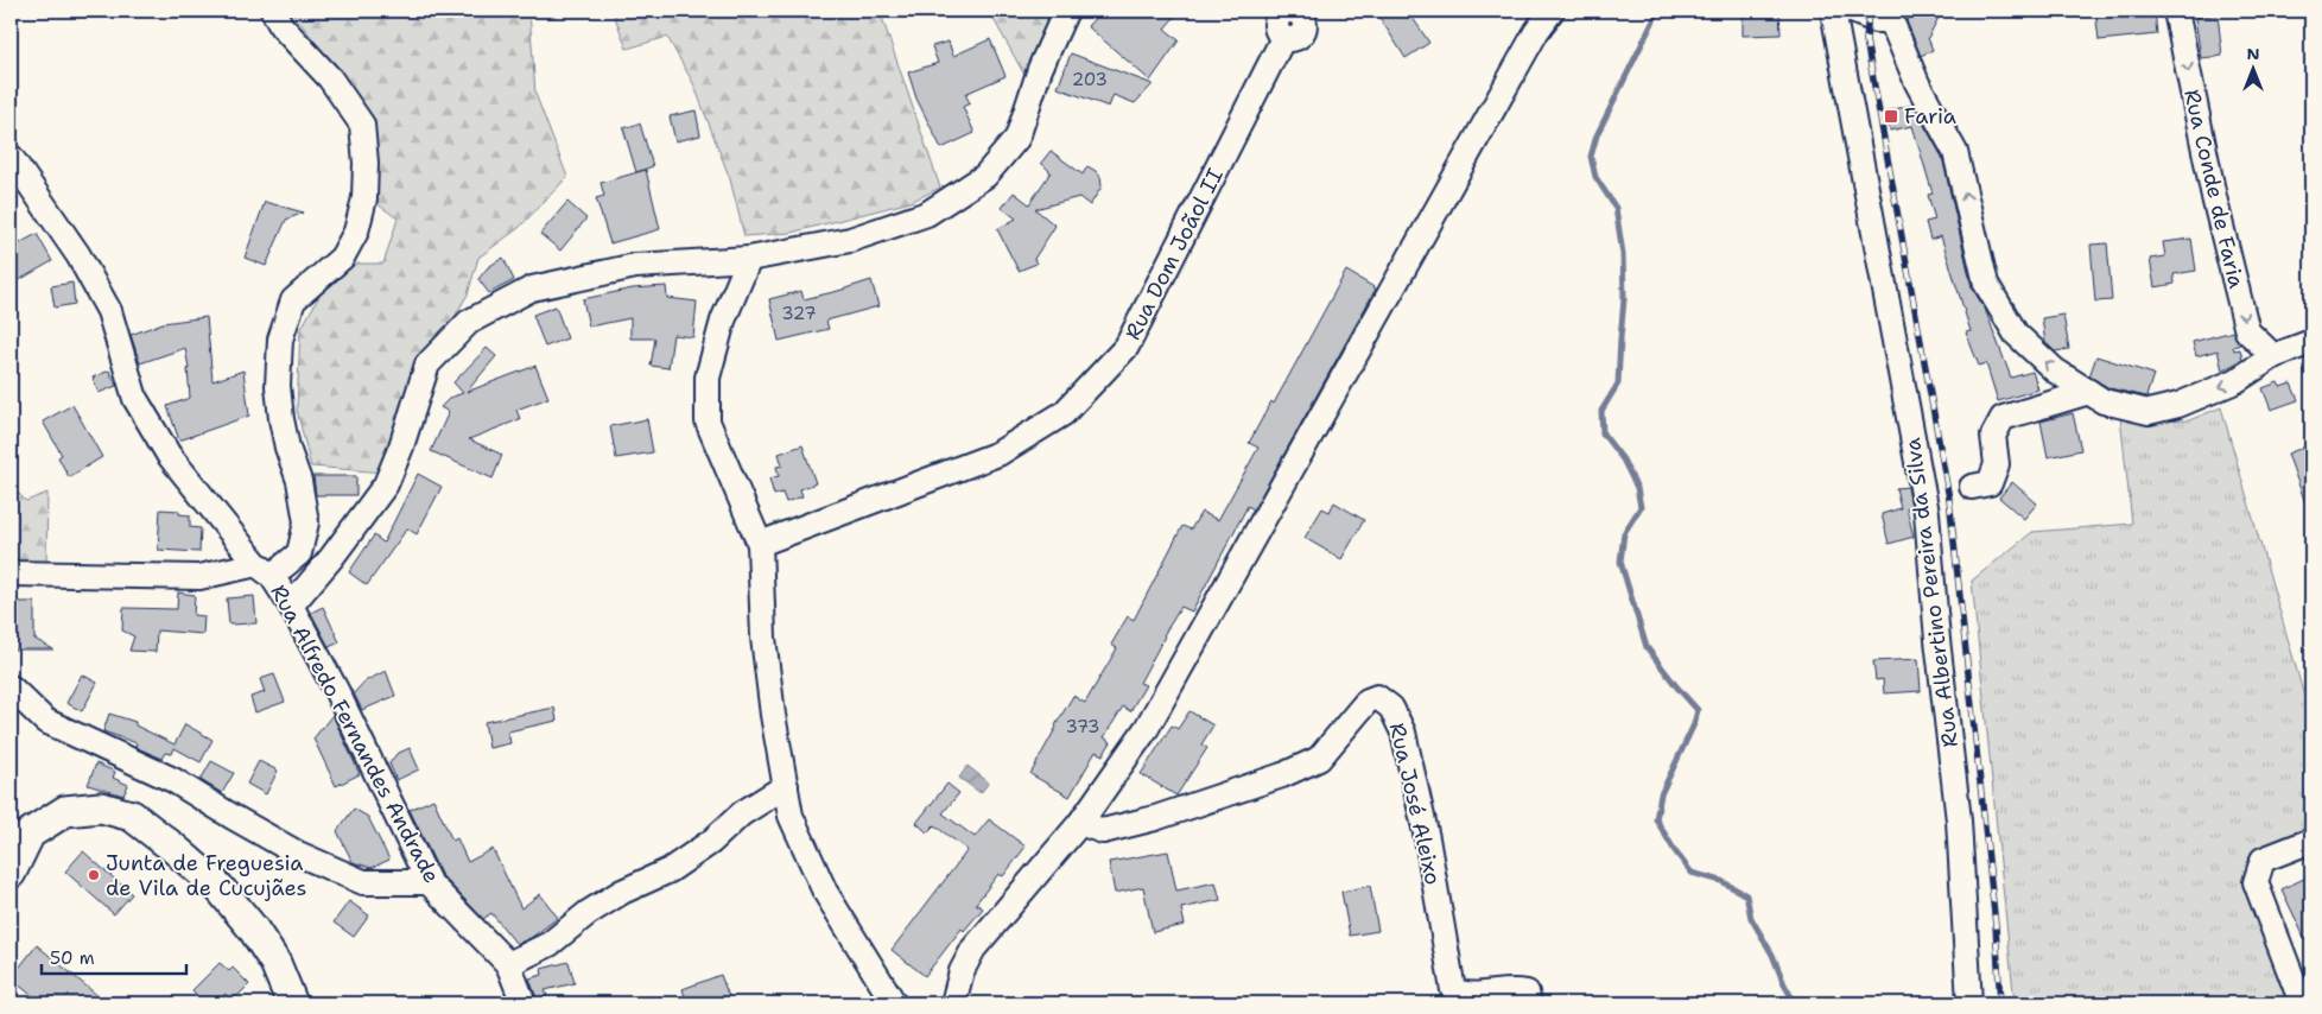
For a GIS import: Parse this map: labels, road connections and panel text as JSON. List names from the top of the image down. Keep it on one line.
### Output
{"streets":{"street":["Rua Conde de Faria","Rua Dom Joãol II","Rua Albertino Pereira da Silva","Rua Alfredo Fernandes Andrade","Rua José Aleixo"]},"one_way":["Rua Conde de Faria"],"places":{"transit":["Faria"],"other":["Junta de Freguesia de Vila de Cucujães"]},"house_numbers":["203","327","373"],"scale_bar":"50 m","north":"top"}
